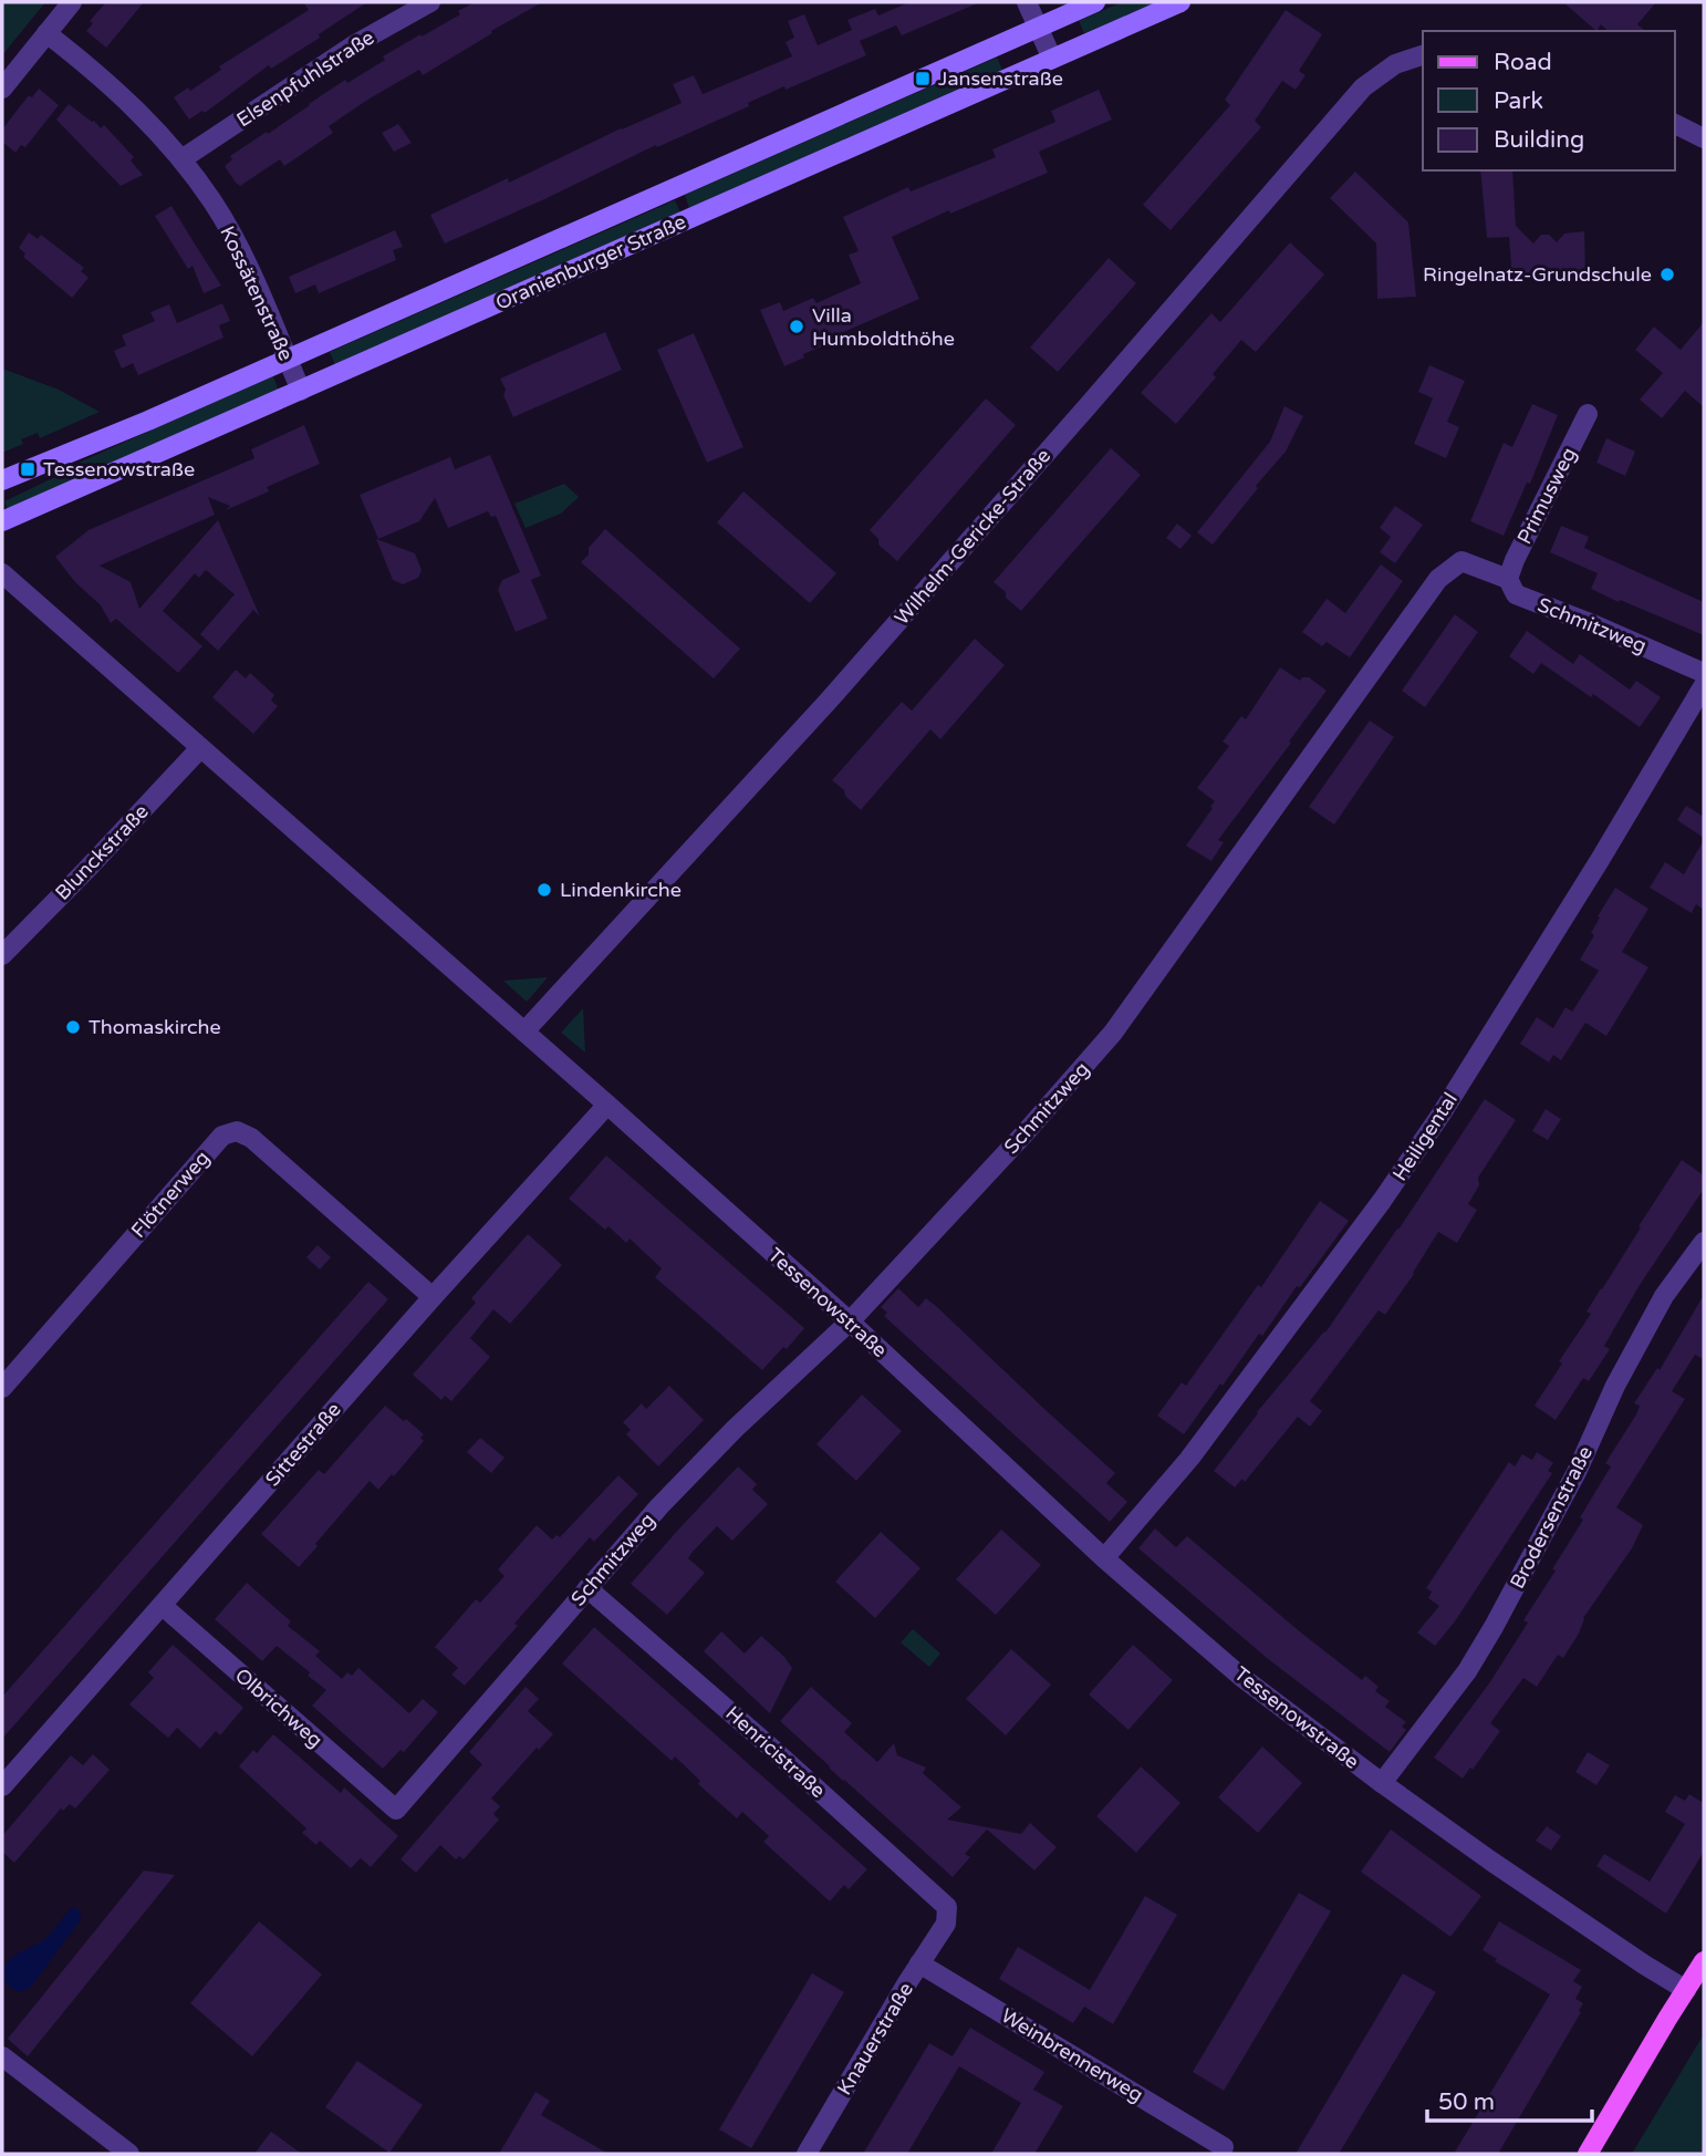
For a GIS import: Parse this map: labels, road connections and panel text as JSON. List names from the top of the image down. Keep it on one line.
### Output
{"streets":{"main road":["Oranienburger Straße"],"street":["Elsenpfuhlstraße","Kossätenstraße","Primusweg","Wilhelm-Gericke-Straße","Schmitzweg","Blunckstraße","Heiligental","Flötnerweg","Tessenowstraße","Sittestraße","Brodersenstraße","Olbrichweg","Henricistraße","Knauerstraße","Weinbrennerweg"]},"crossings":[["Elsenpfuhlstraße","Kossätenstraße"],["Oranienburger Straße","Kossätenstraße"],["Primusweg","Schmitzweg"],["Wilhelm-Gericke-Straße","Tessenowstraße"],["Schmitzweg","Tessenowstraße"],["Schmitzweg","Olbrichweg"],["Schmitzweg","Henricistraße"],["Blunckstraße","Tessenowstraße"],["Heiligental","Tessenowstraße"],["Flötnerweg","Sittestraße"],["Tessenowstraße","Sittestraße"],["Tessenowstraße","Brodersenstraße"],["Sittestraße","Olbrichweg"],["Henricistraße","Knauerstraße"],["Knauerstraße","Weinbrennerweg"]],"places":{"transit":["Jansenstraße","Tessenowstraße"],"other":["Ringelnatz-Grundschule","Villa Humboldthöhe","Lindenkirche","Thomaskirche"]},"legend":["Road","Park","Building"],"scale_bar":"50 m"}
